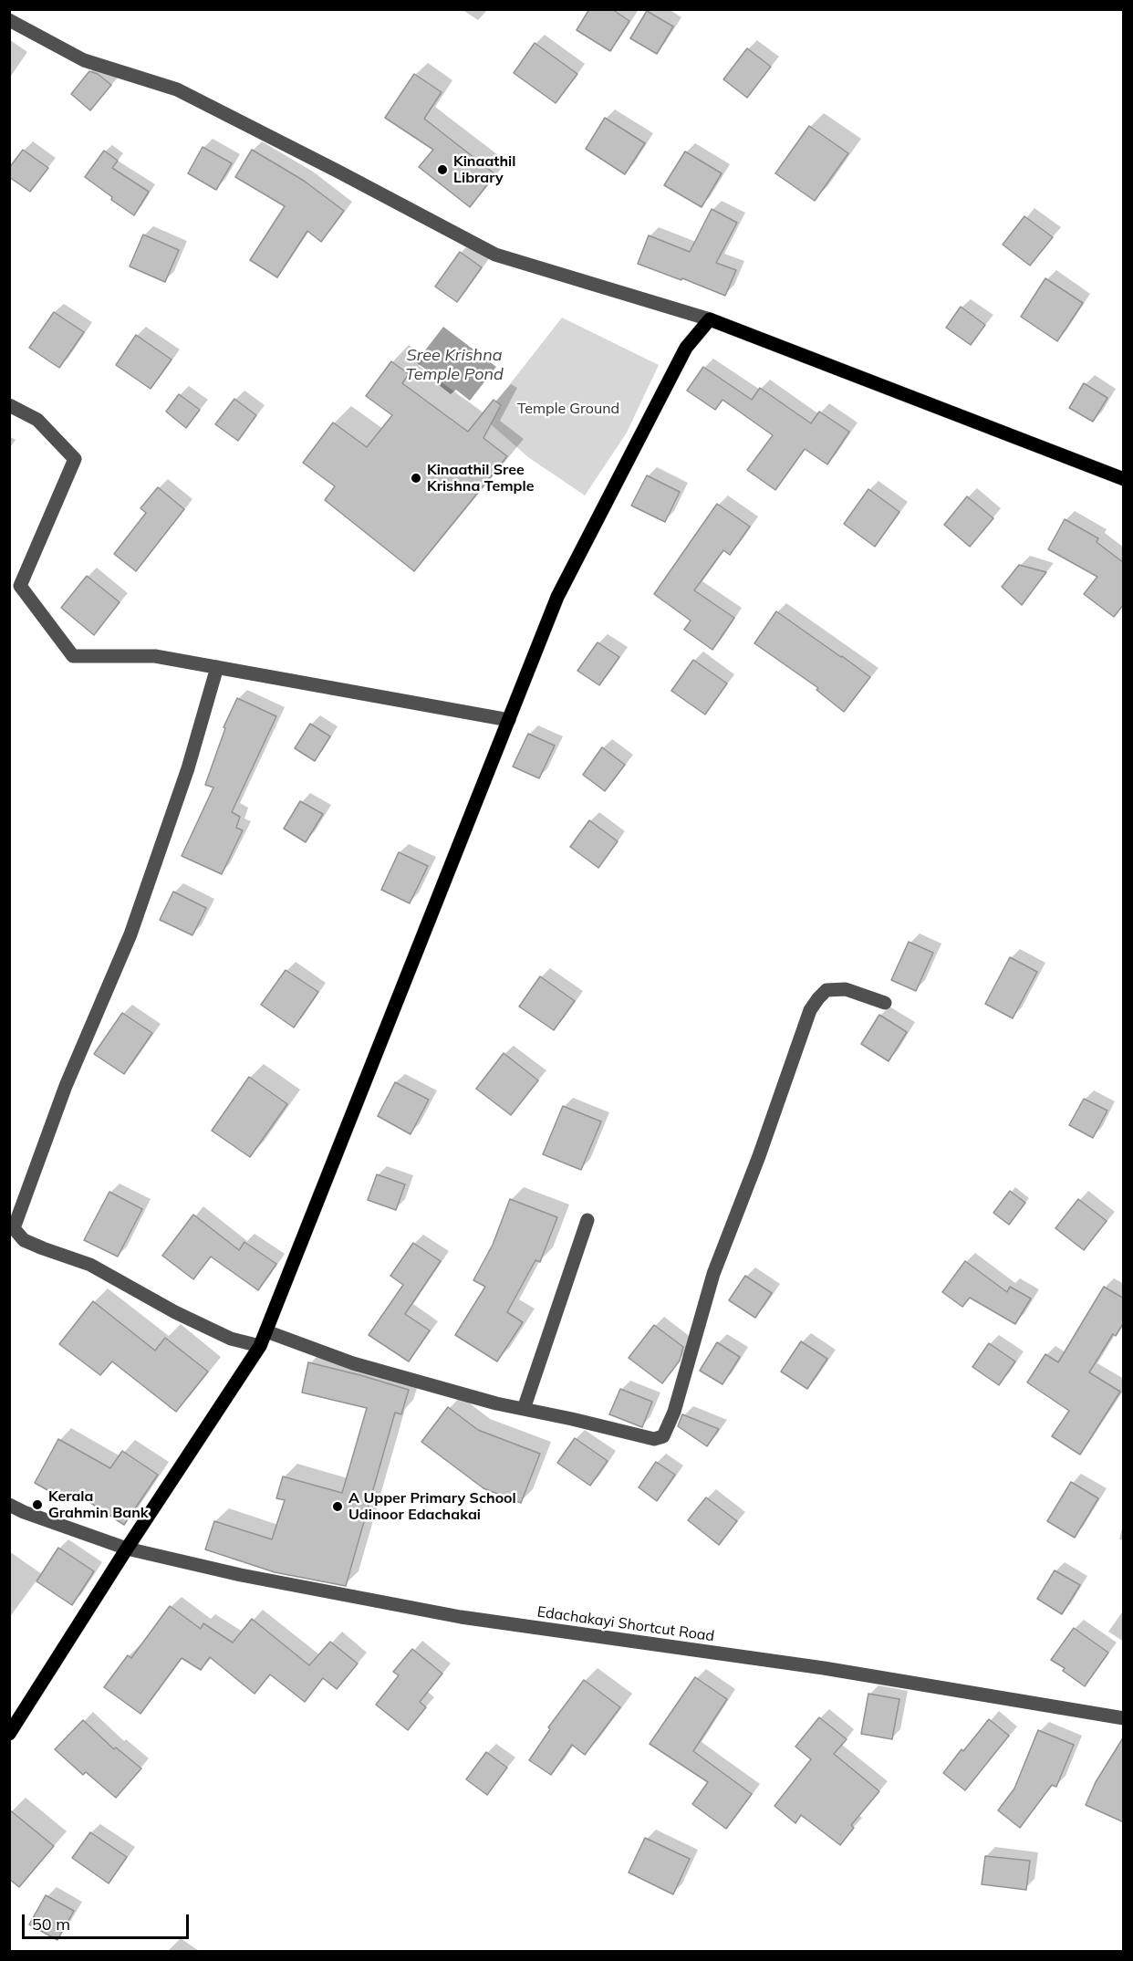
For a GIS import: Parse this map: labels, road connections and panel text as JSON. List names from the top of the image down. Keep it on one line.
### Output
{"streets":{"street":["Edachakayi Shortcut Road"]},"water":["Sree Krishna Temple Pond"],"parks":["Temple Ground"],"places":["Kinaathil Library","Kinaathil Sree Krishna Temple","Kerala Grahmin Bank","A Upper Primary School Udinoor Edachakai"],"scale_bar":"50 m"}
